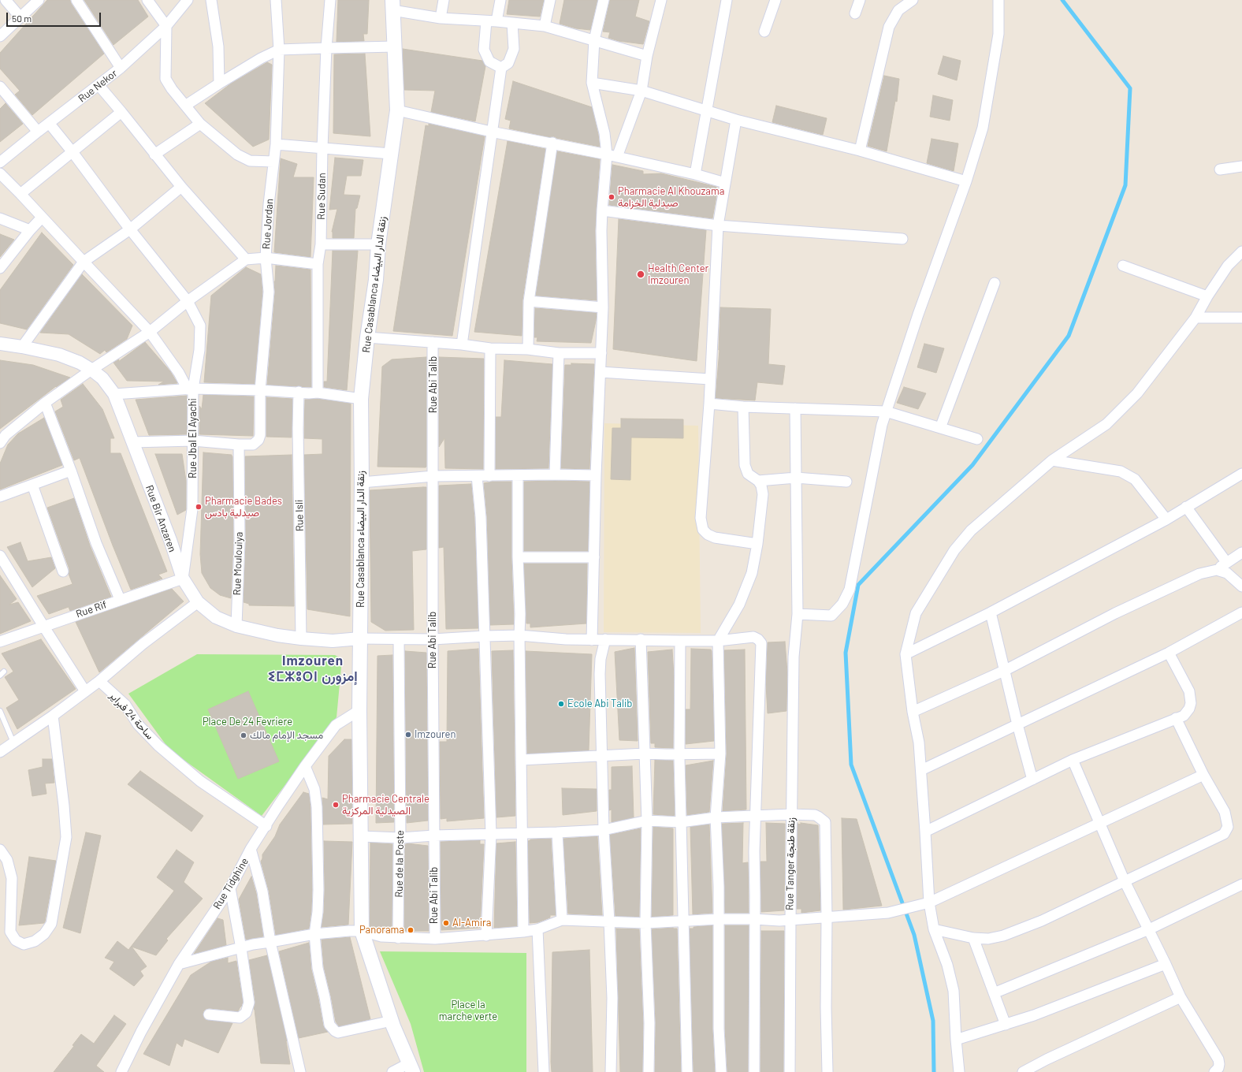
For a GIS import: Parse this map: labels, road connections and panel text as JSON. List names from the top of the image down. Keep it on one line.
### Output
{"streets":{"main road":["Rue Casablanca زنقة الدار البيضاء"],"street":["Rue Nekor","Rue Sudan","Rue Jordan","Rue Abi Talib","Rue Jbal El Ayachi","Rue Isli","Rue Bir Anzaren","Rue Moulouiya","Rue Rif","ساحة 24 فبراير","Rue de la Poste","Rue Tanger زنقة طنجة","Rue Tidghine"]},"crossings":[["Rue Nekor","Rue Jbal El Ayachi"],["Rue Jordan","Rue Moulouiya"],["Rue Casablanca زنقة الدار البيضاء","Rue Bir Anzaren"],["Rue Casablanca زنقة الدار البيضاء","Rue Tidghine"],["Rue Jbal El Ayachi","Rue Bir Anzaren"],["Rue Jbal El Ayachi","Rue Rif"],["Rue Isli","Rue Bir Anzaren"],["Rue Bir Anzaren","Rue Moulouiya"],["Rue Bir Anzaren","Rue Rif"],["ساحة 24 فبراير","Rue Tidghine"]],"districts":["Imzouren ⵉⵎⵣⵓⵔⵏ إمزورن"],"parks":["Place De 24 Fevriere","Place la marche verte"],"places":["Pharmacie Al Khouzama صيدلية الخزامة","Health Center Imzouren","Pharmacie Bades صيدلية بادس","Ecole Abi Talib","Imzouren","مسجد الإمام مالك","Pharmacie Centrale الصيدلية المركزية","Al-Amira","Panorama"],"scale_bar":"50 m"}
